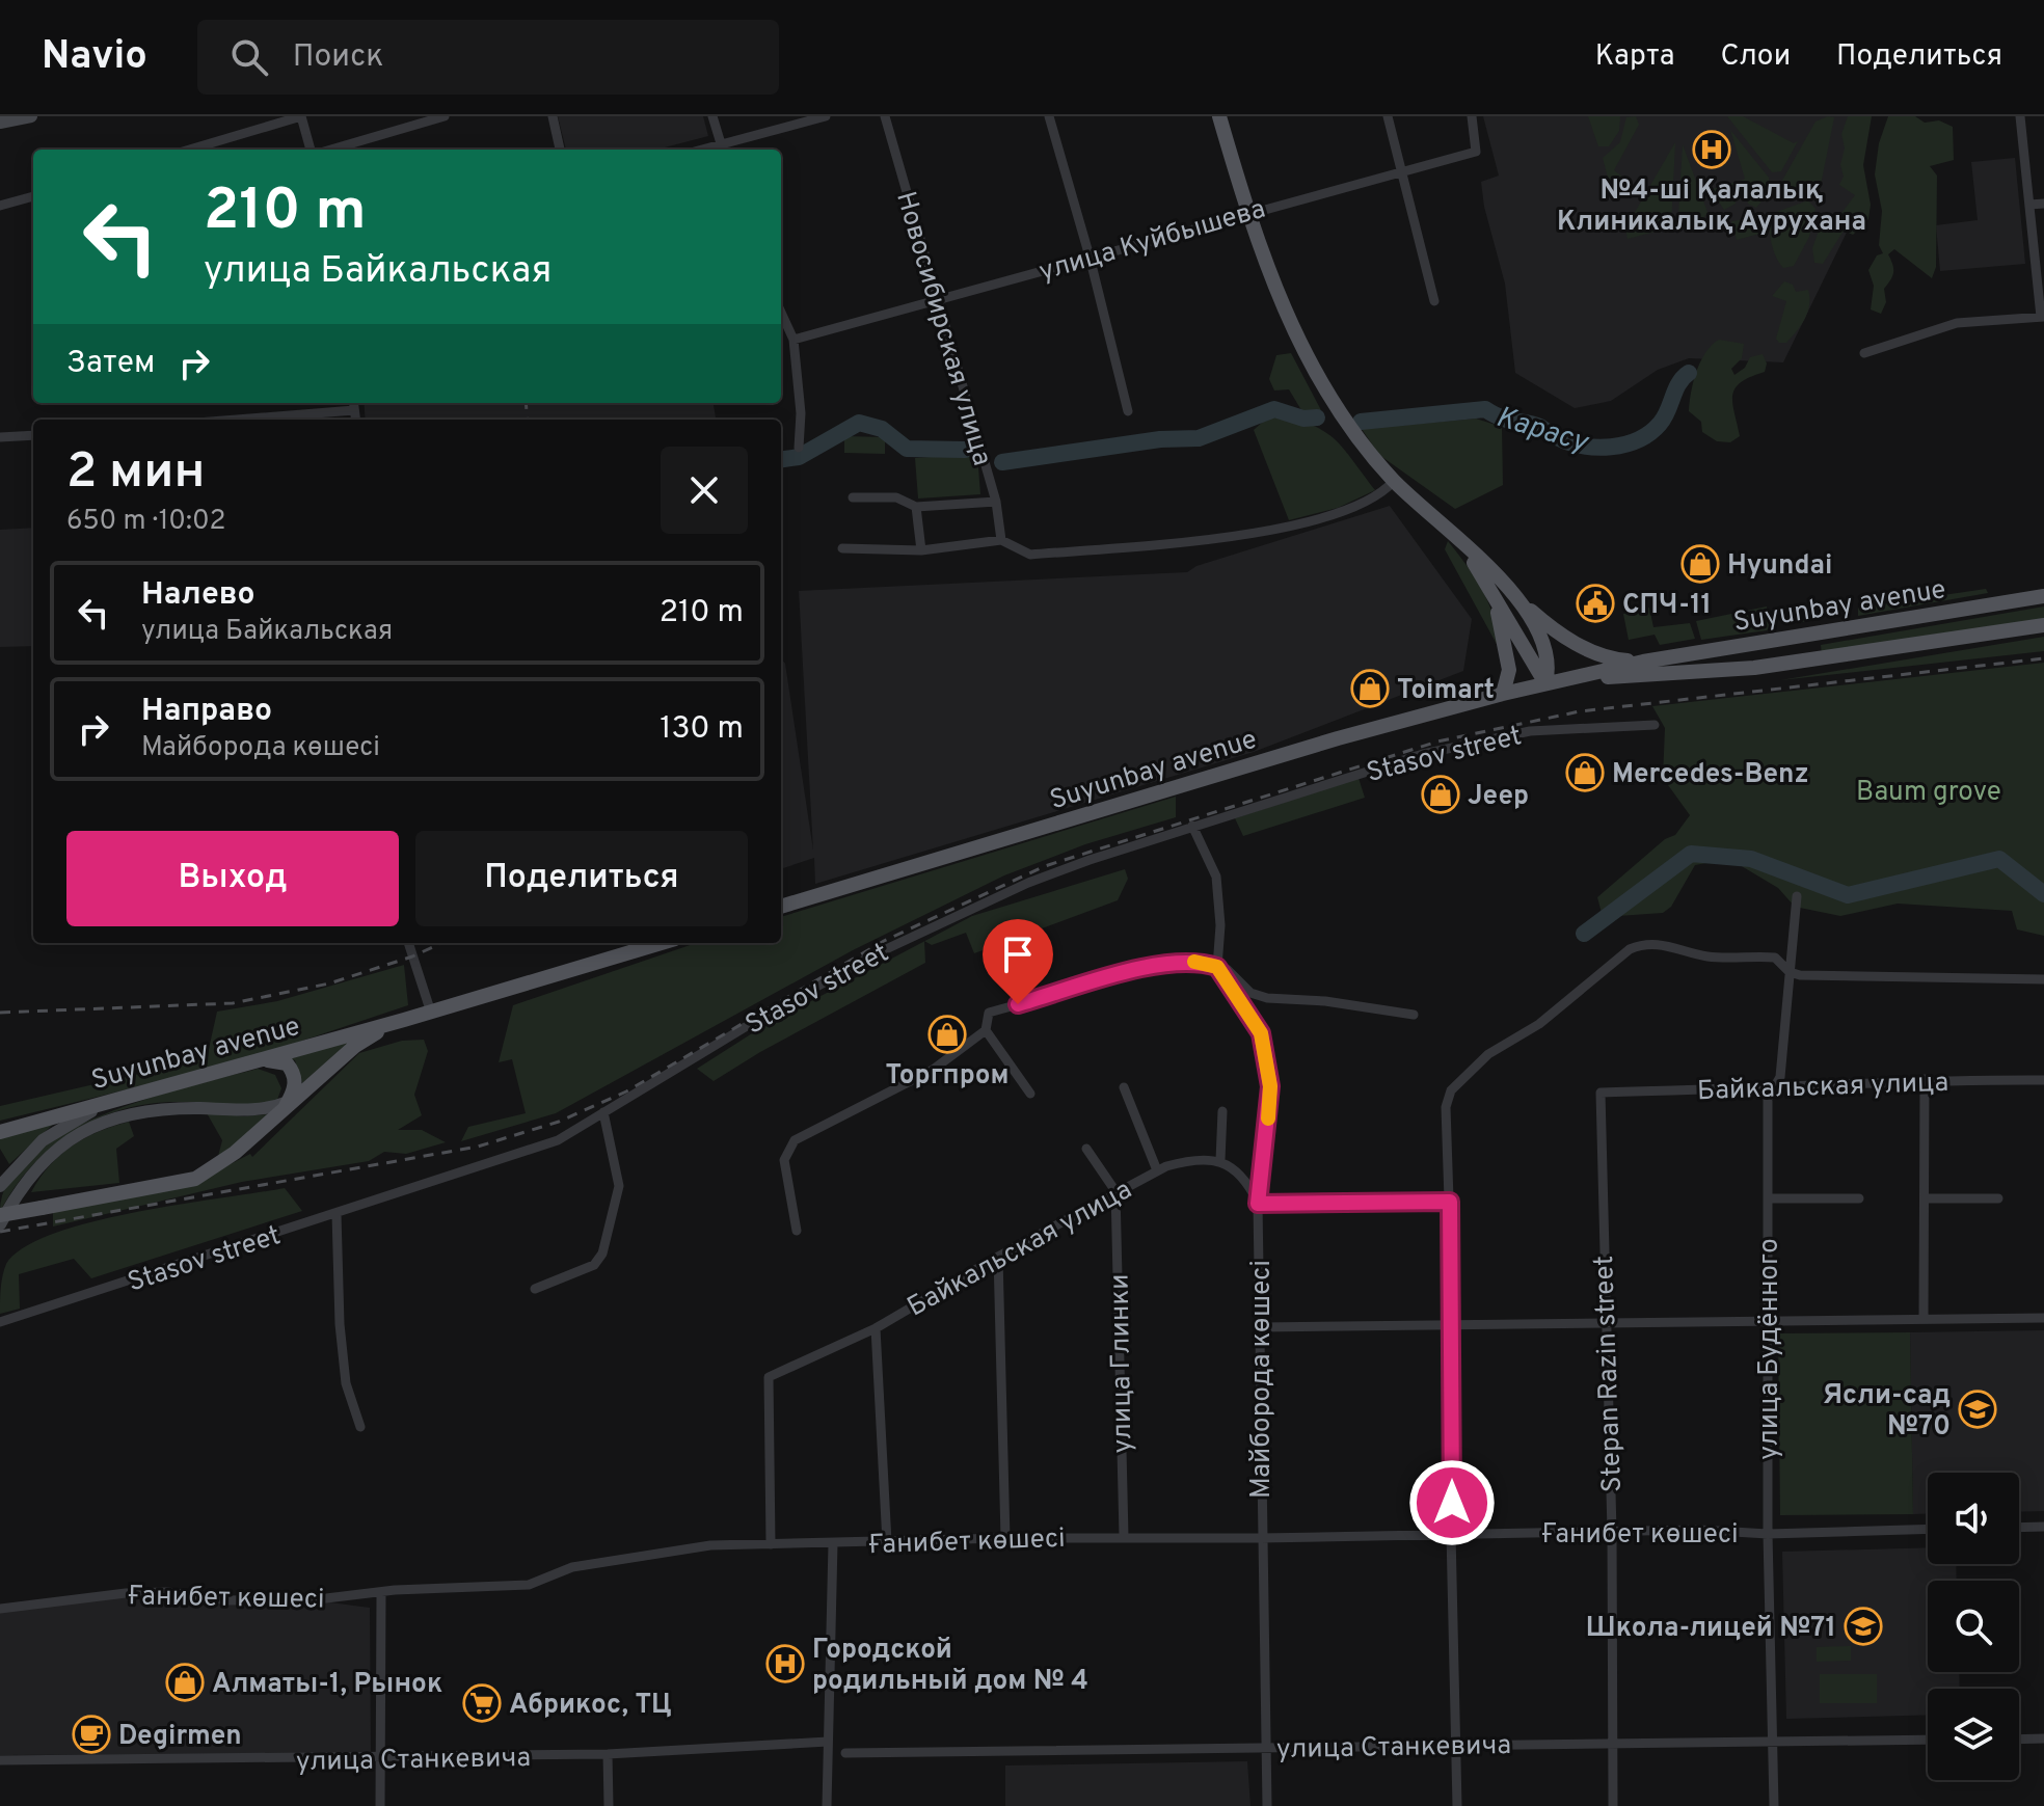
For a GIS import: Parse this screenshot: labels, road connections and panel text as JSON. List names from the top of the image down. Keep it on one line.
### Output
{"streets":{"main road":["Suyunbay avenue"],"street":["улица Куйбышева","Новосибирская улица","Stasov street","Байкальская улица","улица Будённого","улица Глинки","Stepan Razin street","Майборода көшесі","Ғанибет көшесі","улица Станкевича"]},"crossings":[["улица Куйбышева","Новосибирская улица"],["Байкальская улица","улица Будённого"],["Байкальская улица","улица Глинки"],["Байкальская улица","Stepan Razin street"],["Байкальская улица","Ғанибет көшесі"],["улица Будённого","Ғанибет көшесі"],["улица Будённого","улица Станкевича"],["улица Глинки","Ғанибет көшесі"],["Stepan Razin street","Ғанибет көшесі"],["Stepan Razin street","улица Станкевича"],["Майборода көшесі","Ғанибет көшесі"],["Майборода көшесі","улица Станкевича"]],"water":["Карасу"],"parks":["Baum grove"],"places":{"hospital":["№4-ші Қалалық Клиникалық Аурухана","Городской родильный дом № 4"],"shop":["Hyundai","Toimart","Mercedes-Benz","Jeep","Торгпром","Алматы-1, Рынок"],"public building":["СПЧ-11"],"school or university":["Ясли-сад №70","Школа-лицей №71"],"supermarket":["Абрикос, ТЦ"],"cafe":["Degirmen"]},"page":{"header":"Navio","search":"Поиск","nav":["Карта","Слои","Поделиться"],"turn":["210 m","улица Байкальская"],"then":"Затем","heading":["2 мин","650 m · 10:02"],"list":[{"name":"Налево","note":"улица Байкальская","value":"210 m"},{"name":"Направо","note":"Майборода көшесі","value":"130 m"}],"buttons":["Выход","Поделиться"]}}
